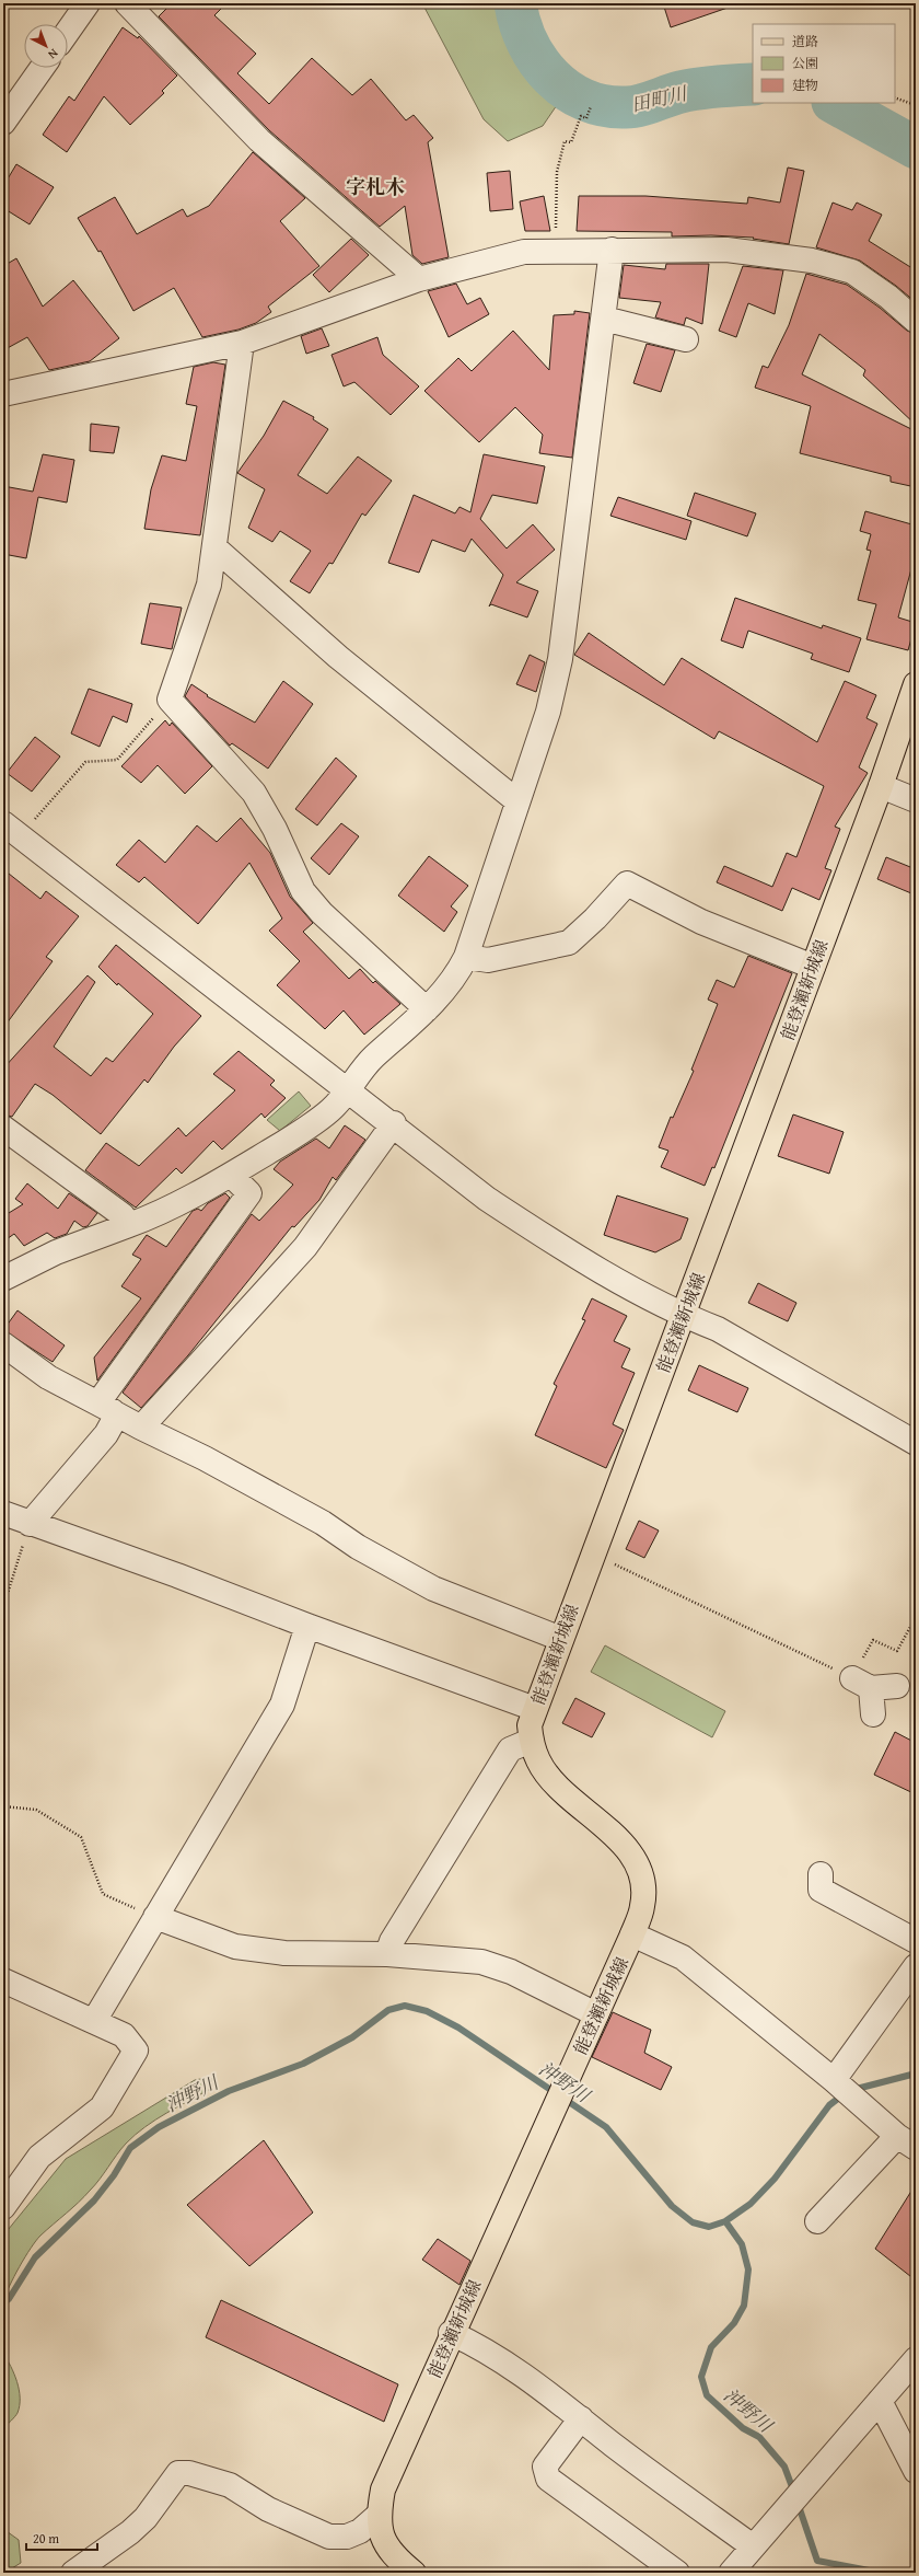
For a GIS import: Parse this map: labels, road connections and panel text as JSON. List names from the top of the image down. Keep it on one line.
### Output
{"streets":{"main road":["能登瀬新城線"]},"districts":["字札木"],"water":["田町川","沖野川"],"legend":["道路","公園","建物"],"scale_bar":"20 m","north":"bottom right"}
